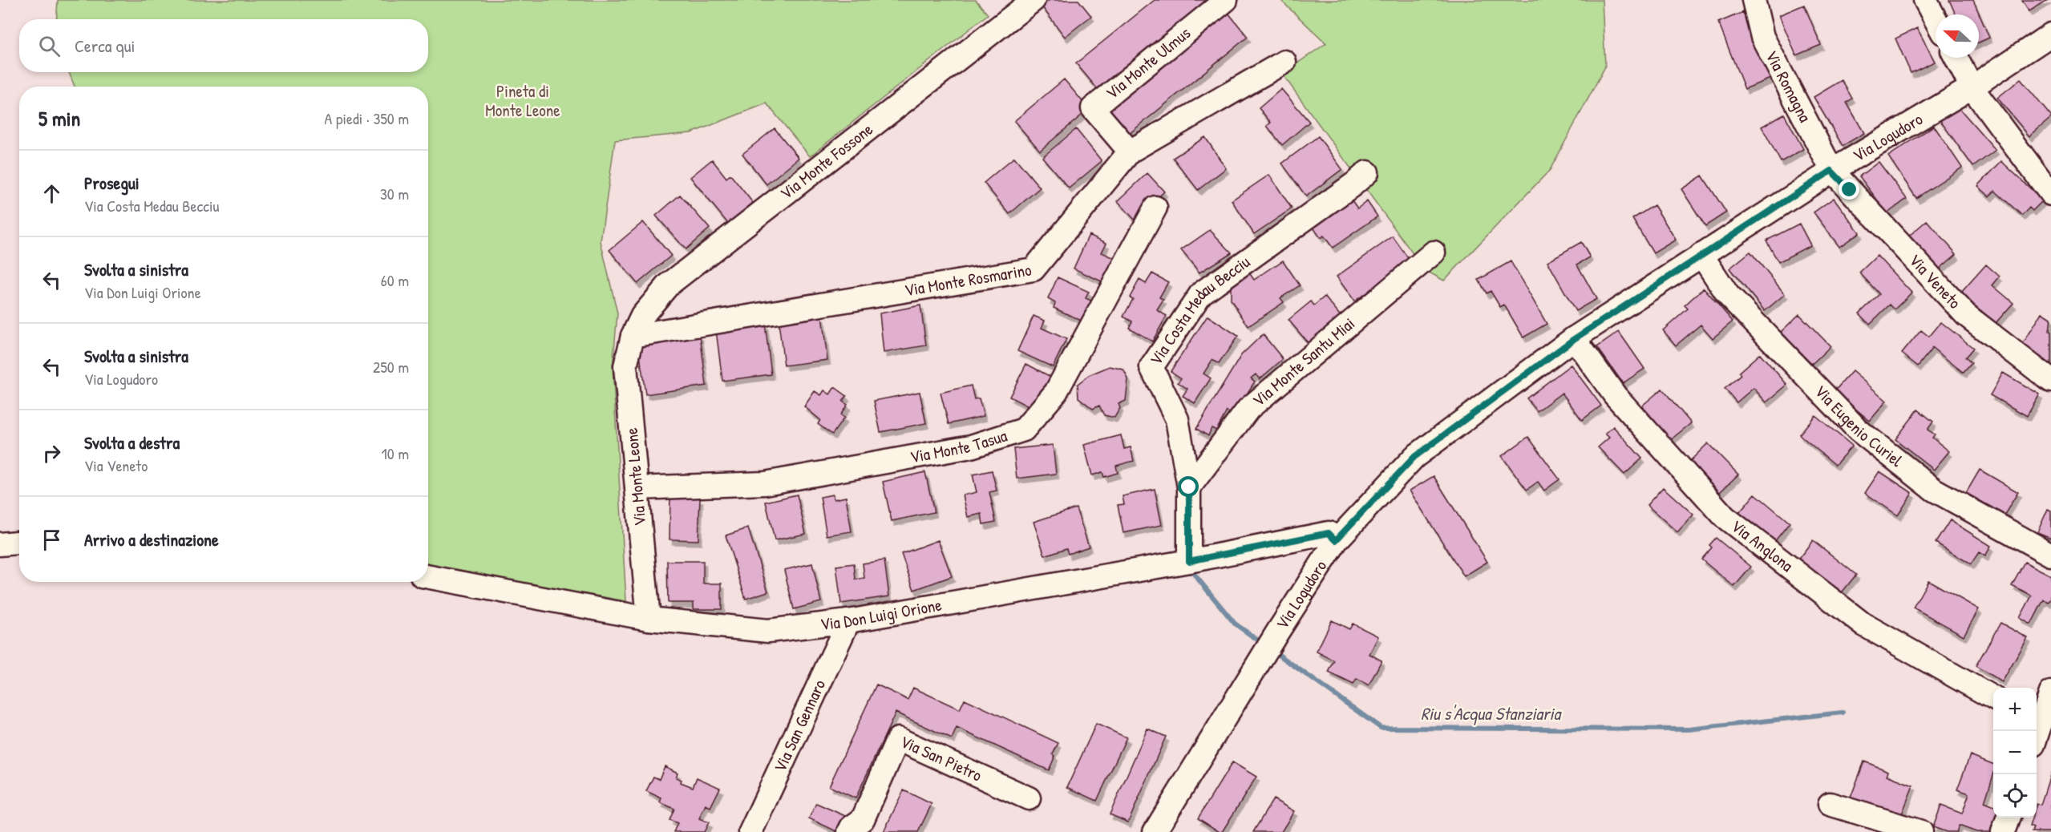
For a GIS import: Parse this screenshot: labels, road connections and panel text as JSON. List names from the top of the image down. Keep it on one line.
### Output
{"streets":{"street":["Via Monte Ulmus","Via Romagna","Via Logudoro","Via Monte Fossone","Via Monte Rosmarino","Via Veneto","Via Costa Medau Becciu","Via Monte Santu Miai","Via Eugenio Curiel","Via Monte Tasua","Via Monte Leone","Via Anglona","Via Don Luigi Orione","Via San Gennaro","Via San Pietro"]},"crossings":[["Via Monte Ulmus","Via Monte Rosmarino"],["Via Romagna","Via Logudoro"],["Via Romagna","Via Veneto"],["Via Logudoro","Via Veneto"],["Via Logudoro","Via Eugenio Curiel"],["Via Logudoro","Via Anglona"],["Via Logudoro","Via Don Luigi Orione"],["Via Monte Fossone","Via Monte Rosmarino"],["Via Monte Fossone","Via Monte Leone"],["Via Monte Rosmarino","Via Monte Leone"],["Via Costa Medau Becciu","Via Monte Santu Miai"],["Via Costa Medau Becciu","Via Don Luigi Orione"],["Via Monte Tasua","Via Monte Leone"],["Via Monte Leone","Via Don Luigi Orione"],["Via Don Luigi Orione","Via San Gennaro"]],"water":["Riu s'Acqua Stanziaria"],"parks":["Pineta di Monte Leone"],"north":"left","page":{"search":"Cerca qui","heading":["5 min","A piedi · 350 m"],"list":[["Prosegui","Via Costa Medau Becciu","30 m"],["Svolta a sinistra","Via Don Luigi Orione","60 m"],["Svolta a sinistra","Via Logudoro","250 m"],["Svolta a destra","Via Veneto","10 m"],"Arrivo a destinazione"],"map_buttons":["+","−"]}}
